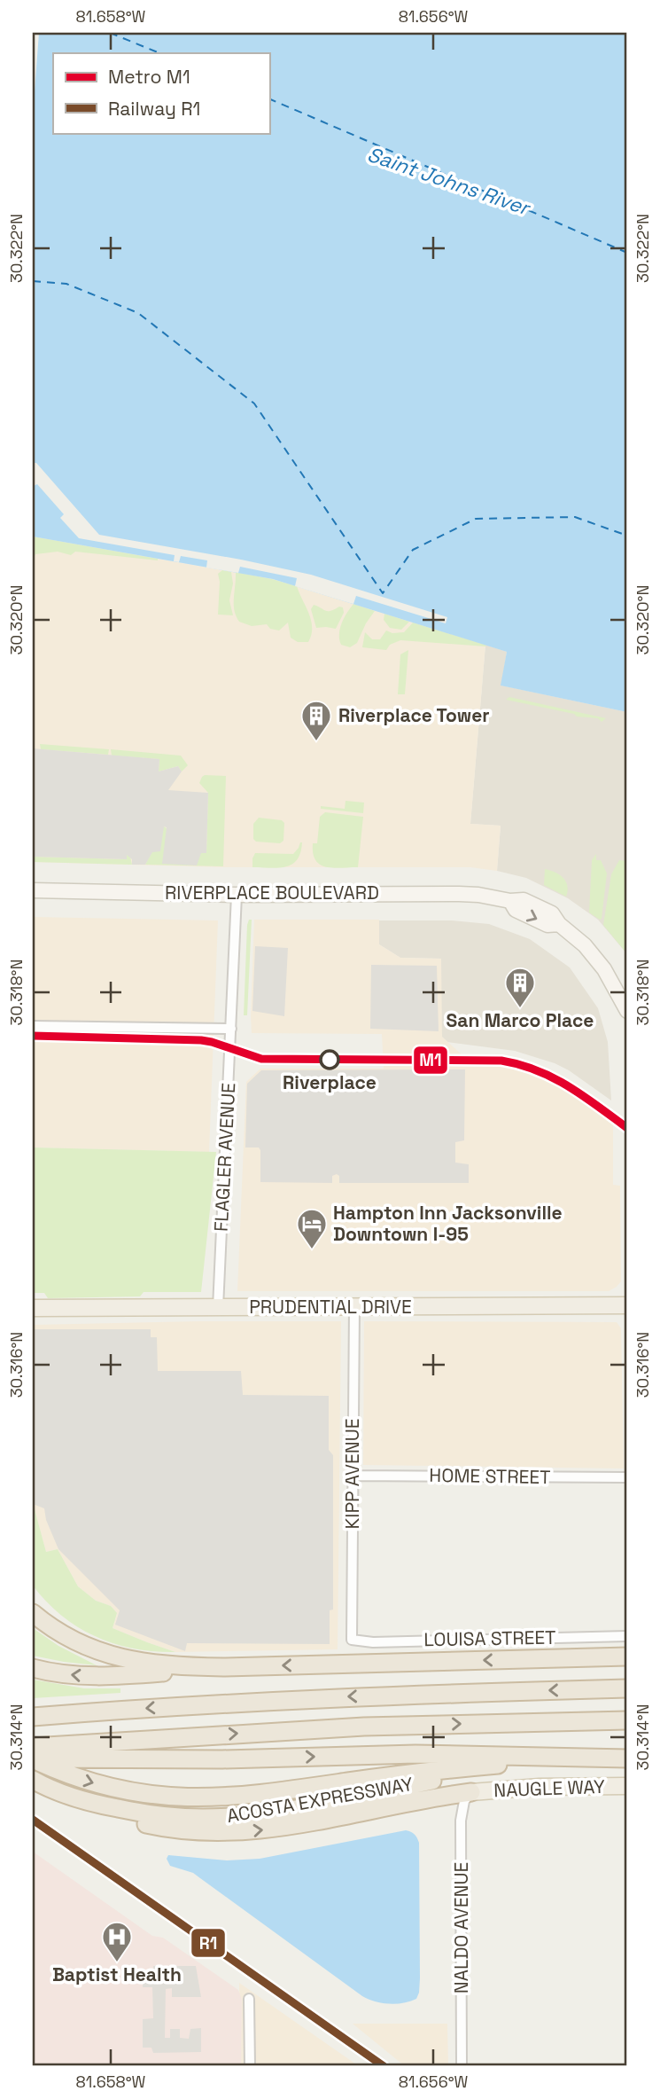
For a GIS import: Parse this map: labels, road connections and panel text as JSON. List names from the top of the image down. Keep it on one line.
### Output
{"streets":{"highway":["ACOSTA EXPRESSWAY"],"main road":["RIVERPLACE BOULEVARD","PRUDENTIAL DRIVE","NAUGLE WAY"],"street":["FLAGLER AVENUE","KIPP AVENUE","HOME STREET","LOUISA STREET","NALDO AVENUE"]},"crossings":[["RIVERPLACE BOULEVARD","FLAGLER AVENUE"],["FLAGLER AVENUE","PRUDENTIAL DRIVE"],["PRUDENTIAL DRIVE","KIPP AVENUE"],["KIPP AVENUE","HOME STREET"],["KIPP AVENUE","LOUISA STREET"],["NAUGLE WAY","NALDO AVENUE"]],"water":["Saint Johns River"],"places":{"building":["Riverplace Tower","San Marco Place"],"other":["Riverplace"],"hotel":["Hampton Inn Jacksonville Downtown I-95"],"hospital":["Baptist Health"]},"lines":["metro line M1","rail line R1"],"legend":["Metro M1","Railway R1"],"coordinates":["81.658°W","81.656°W","30.322°N","30.320°N","30.318°N","30.316°N","30.314°N"]}
